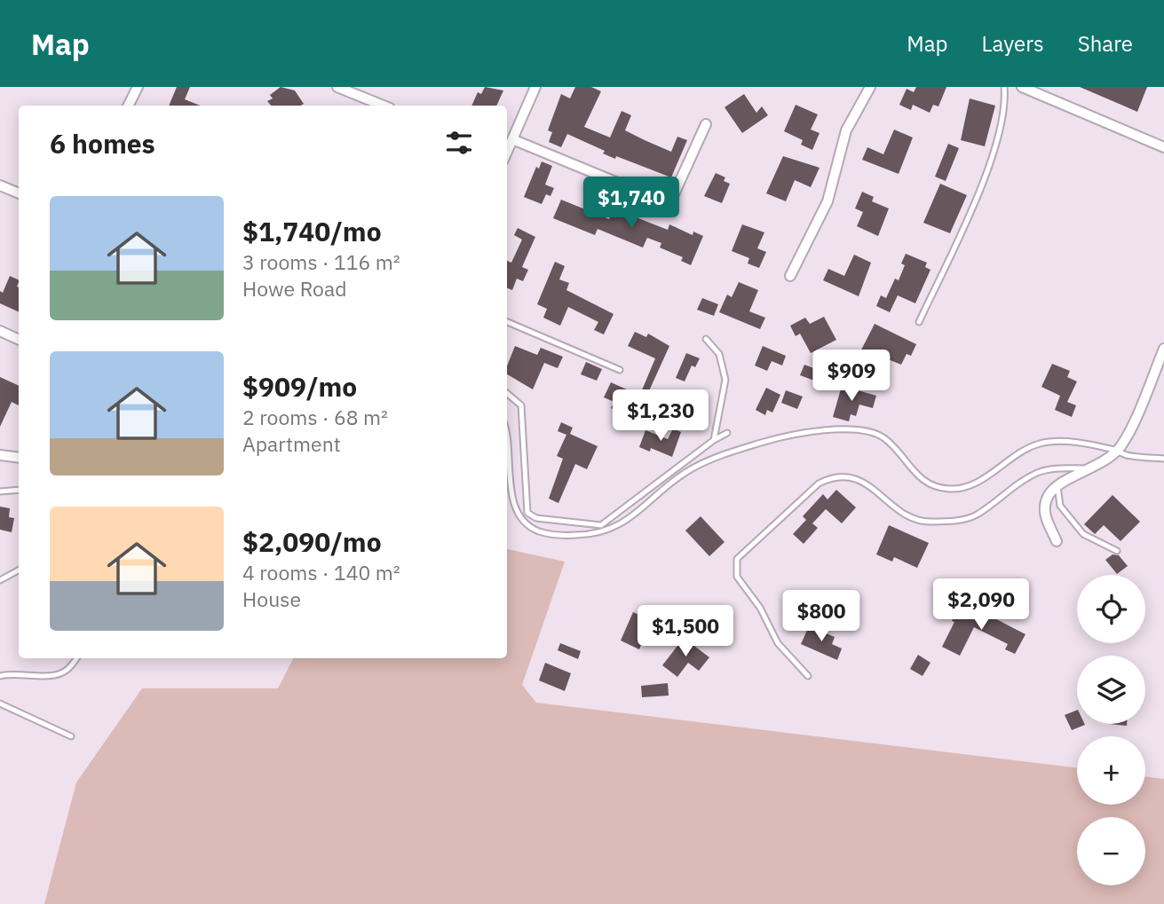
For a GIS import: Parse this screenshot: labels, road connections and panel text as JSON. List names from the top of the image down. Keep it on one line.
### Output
{"page":{"header":"Map","nav":["Map","Layers","Share"],"heading":"6 homes","price":["$1,740","$909","$1,230","$2,090","$800","$1,500"],"list":[{"name":"$1,740/mo","note":"3 rooms · 116 m² · Howe Road"},{"name":"$909/mo","note":"2 rooms · 68 m² · Apartment"},{"name":"$2,090/mo","note":"4 rooms · 140 m² · House"}],"map_buttons":["+","−"]}}
